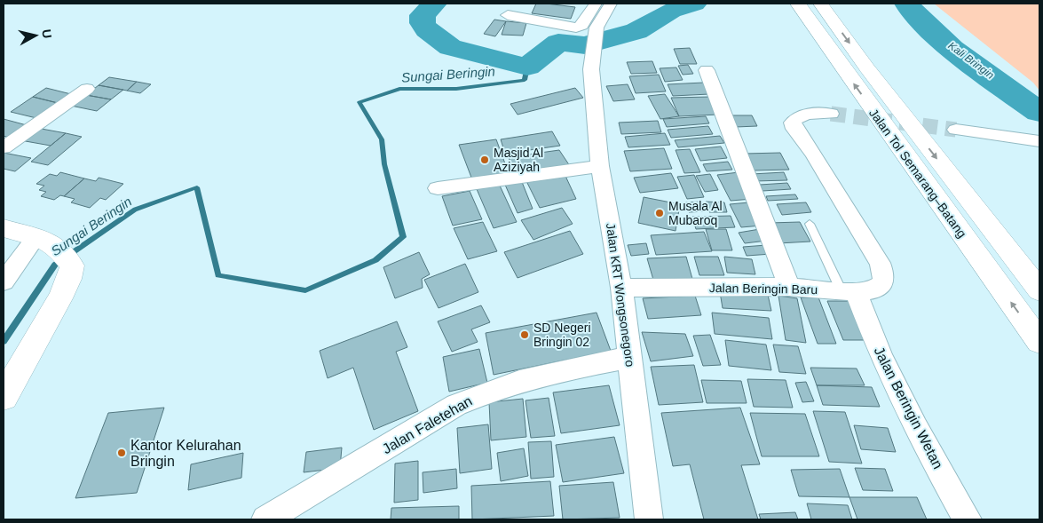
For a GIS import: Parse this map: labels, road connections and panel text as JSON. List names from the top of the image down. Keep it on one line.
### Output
{"streets":{"main road":["Jalan Tol Semarang–Batang"],"street":["Jalan Beringin Baru","Jalan KRT Wongsonegoro","Jalan Beringin Wetan","Jalan Faletehan"]},"crossings":[["Jalan Beringin Baru","Jalan KRT Wongsonegoro"],["Jalan Beringin Baru","Jalan Beringin Wetan"],["Jalan KRT Wongsonegoro","Jalan Faletehan"]],"water":["Kali Bringin","Sungai Beringin"],"places":["Masjid Al Aziziyah","Musala Al Mubaroq","SD Negeri Bringin 02","Kantor Kelurahan Bringin"],"north":"right"}
